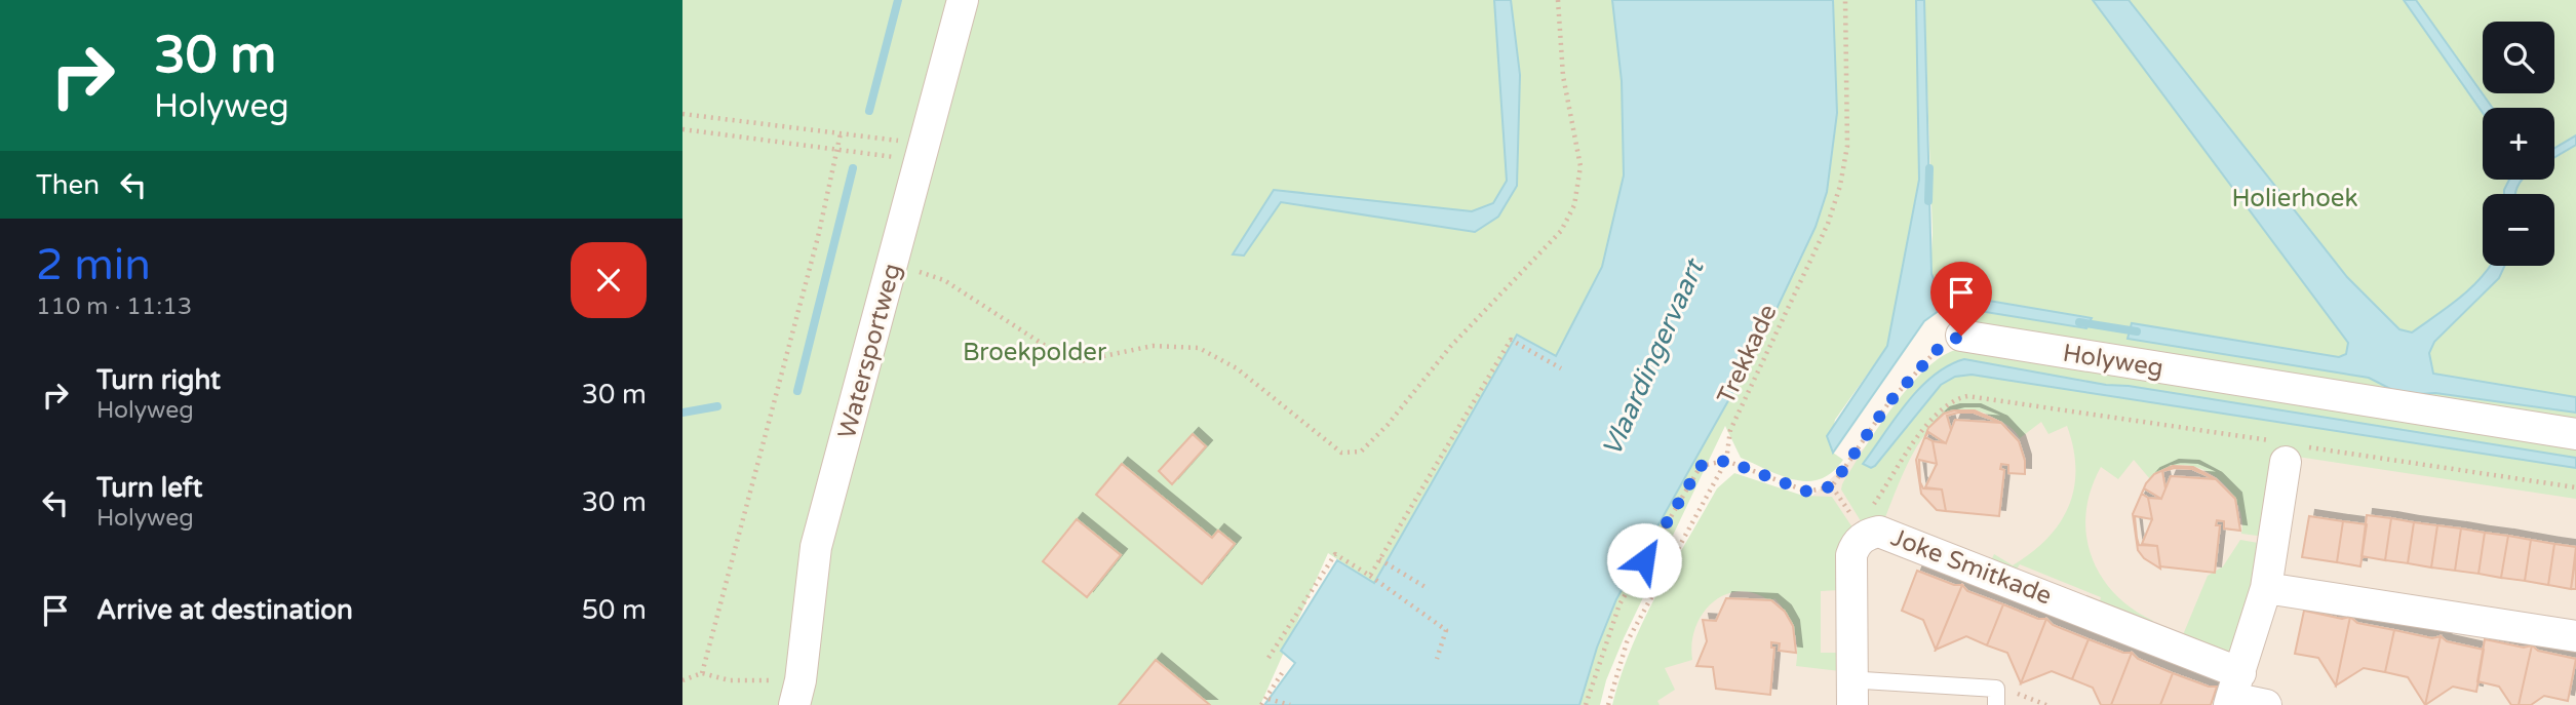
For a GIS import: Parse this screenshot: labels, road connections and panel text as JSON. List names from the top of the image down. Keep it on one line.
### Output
{"streets":{"street":["Watersportweg","Holyweg","Joke Smitkade"],"path":["Trekkade"]},"water":["Vlaardingervaart"],"parks":["Holierhoek","Broekpolder"],"page":{"turn":["30 m","Holyweg"],"map_buttons":["+","−"],"then":"Then","heading":["2 min","110 m · 11:13"],"list":[{"name":"Turn right","note":"Holyweg","value":"30 m"},{"name":"Turn left","note":"Holyweg","value":"30 m"},{"name":"Arrive at destination","value":"50 m"}]}}
